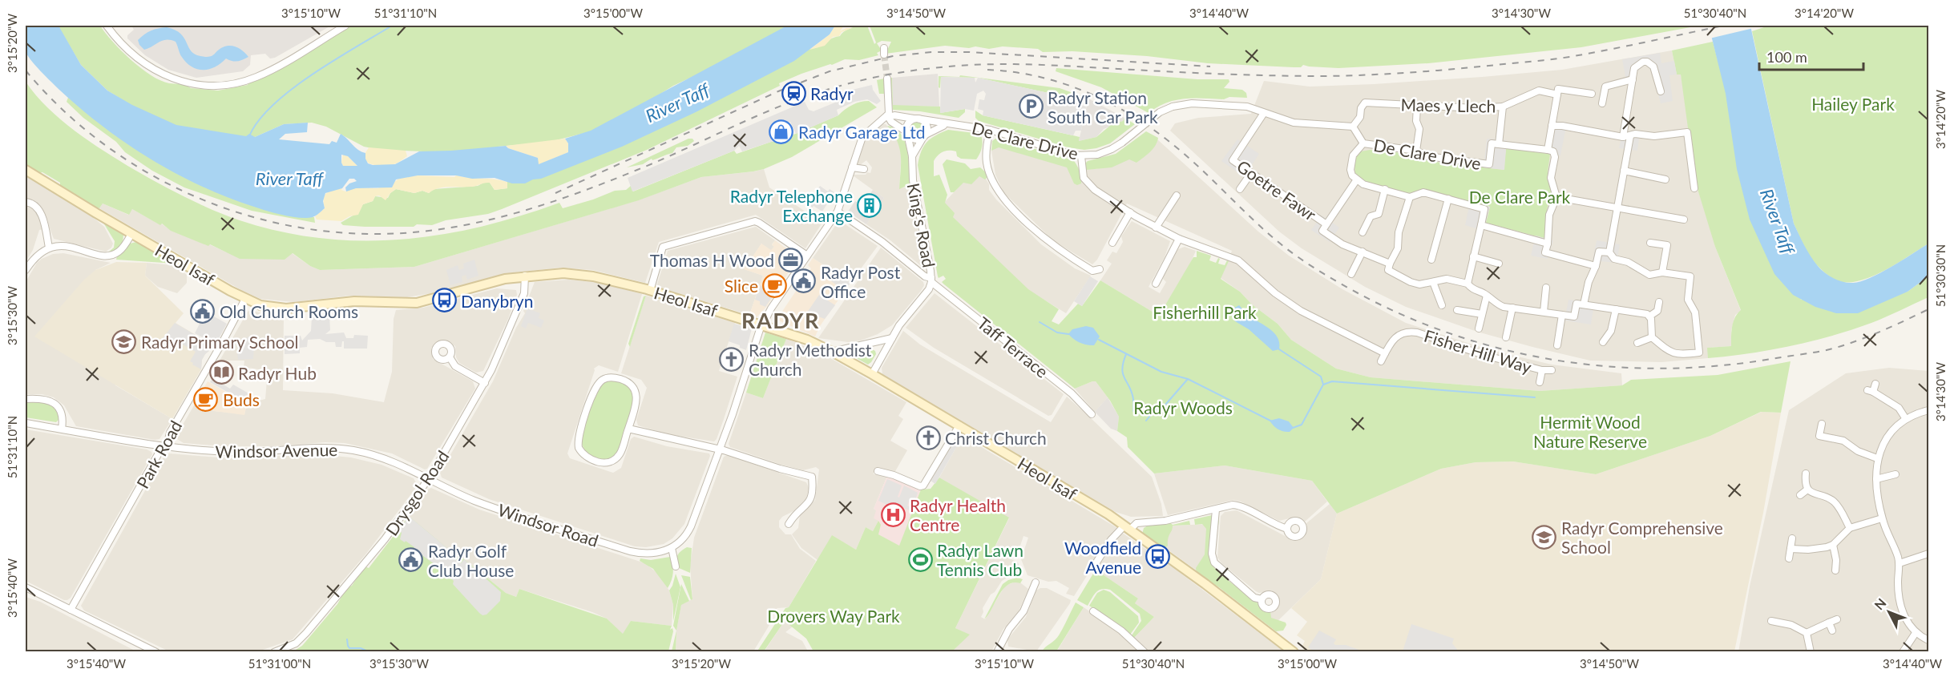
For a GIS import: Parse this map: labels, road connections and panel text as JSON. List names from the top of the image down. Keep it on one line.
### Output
{"streets":{"main road":["Heol Isaf"],"street":["Maes y Llech","De Clare Drive","Goetre Fawr","King's Road","Taff Terrace","Fisher Hill Way","Windsor Avenue","Park Road","Drysgol Road","Windsor Road"]},"crossings":[["Maes y Llech","De Clare Drive"],["De Clare Drive","Goetre Fawr"],["De Clare Drive","King's Road"],["King's Road","Heol Isaf"],["King's Road","Taff Terrace"],["Heol Isaf","Park Road"],["Heol Isaf","Drysgol Road"],["Windsor Avenue","Park Road"],["Windsor Avenue","Drysgol Road"],["Windsor Avenue","Windsor Road"],["Drysgol Road","Windsor Road"]],"districts":["RADYR"],"water":["River Taff"],"parks":["Hailey Park","De Clare Park","Fisherhill Park","Radyr Woods","Hermit Wood Nature Reserve","Drovers Way Park"],"places":{"station":["Radyr"],"parking":["Radyr Station South Car Park"],"shop":["Radyr Garage Ltd"],"building":["Radyr Telephone Exchange"],"office":["Thomas H Wood"],"public building":["Radyr Post Office","Old Church Rooms","Radyr Golf Club House"],"cafe":["Slice","Buds"],"bus stop":["Danybryn","Woodfield Avenue"],"school or university":["Radyr Primary School","Radyr Comprehensive School"],"church":["Radyr Methodist Church","Christ Church"],"library":["Radyr Hub"],"hospital":["Radyr Health Centre"],"sports":["Radyr Lawn Tennis Club"]},"scale_bar":"100 m","north":"top left","coordinates":["3°15'10\"W","51°31'10\"N","3°15'00\"W","3°14'50\"W","3°14'40\"W","3°14'30\"W","51°30'40\"N","3°14'20\"W","3°15'20\"W","51°30'30\"N","3°15'30\"W","3°15'40\"W","51°31'00\"N"]}
